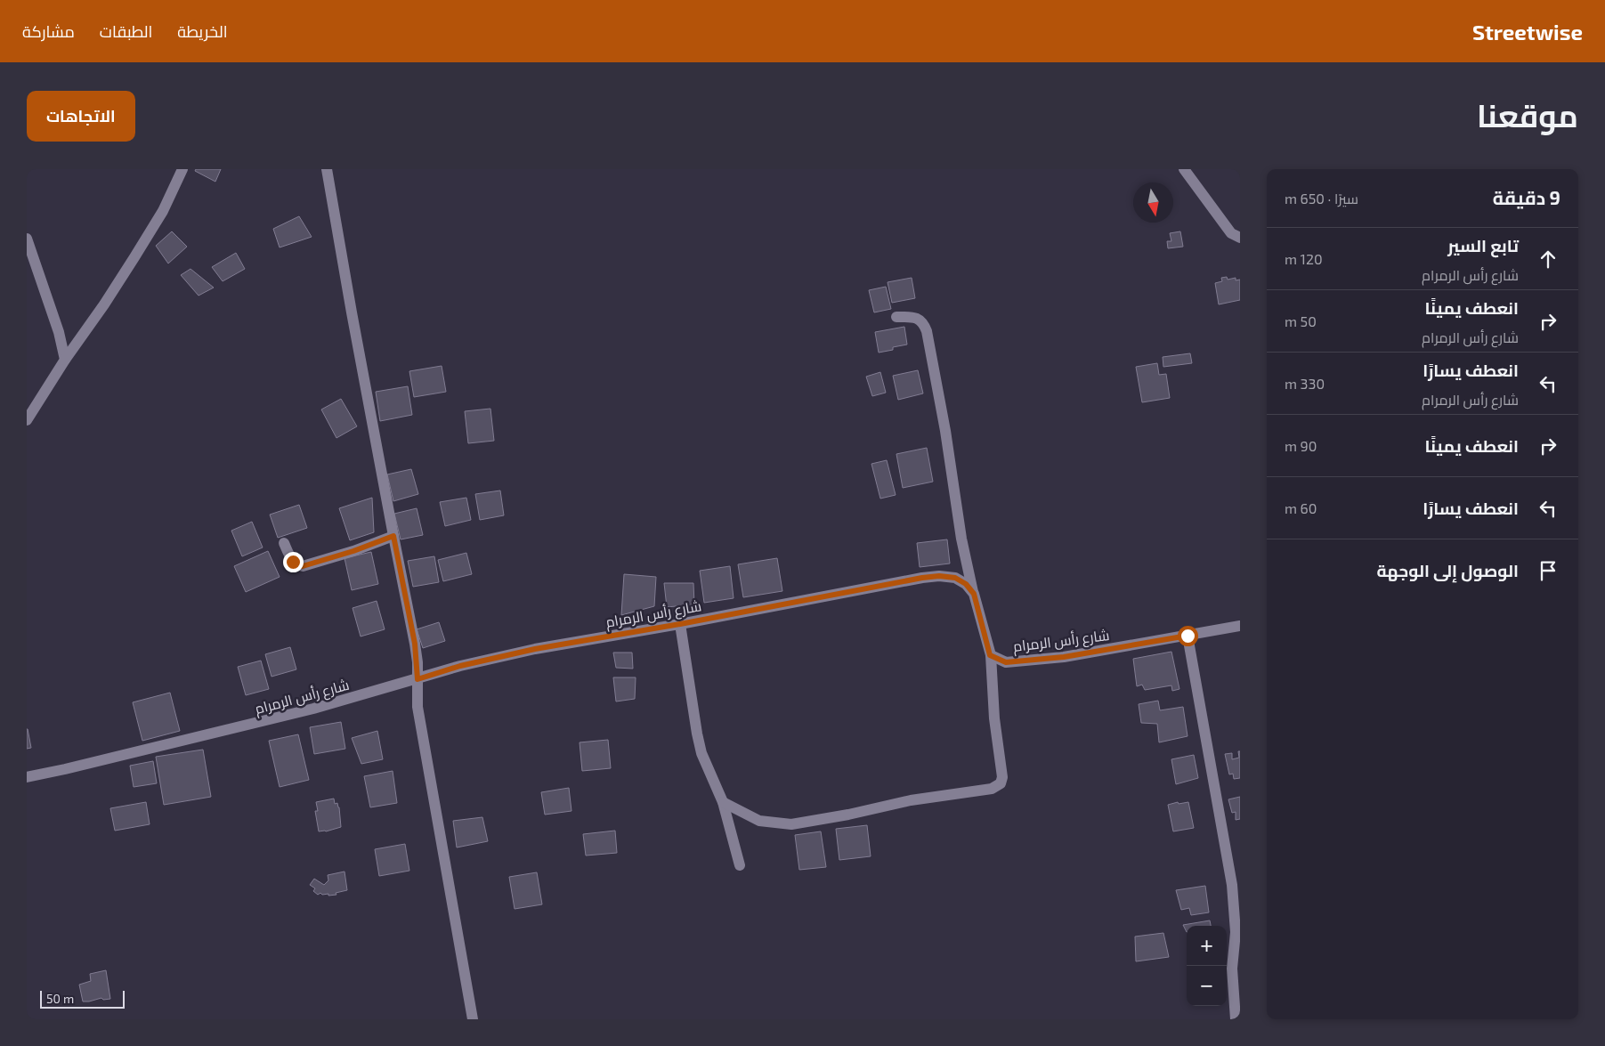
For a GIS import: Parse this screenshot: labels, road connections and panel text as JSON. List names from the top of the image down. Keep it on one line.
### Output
{"streets":{"street":["شارع رأس الرمرام"]},"scale_bar":"50 m","north":"bottom","page":{"header":"Streetwise","nav":["الخريطة","الطبقات","مشاركة"],"title":"موقعنا","buttons":"الاتجاهات","heading":["9 دقيقة","سيرًا · 650 m"],"list":[["تابع السير","شارع رأس الرمرام","120 m"],["انعطف يمينًا","شارع رأس الرمرام","50 m"],["انعطف يسارًا","شارع رأس الرمرام","330 m"],["انعطف يمينًا","90 m"],["انعطف يسارًا","60 m"],"الوصول إلى الوجهة"],"map_buttons":["+","−"],"scale":"50 m"}}
